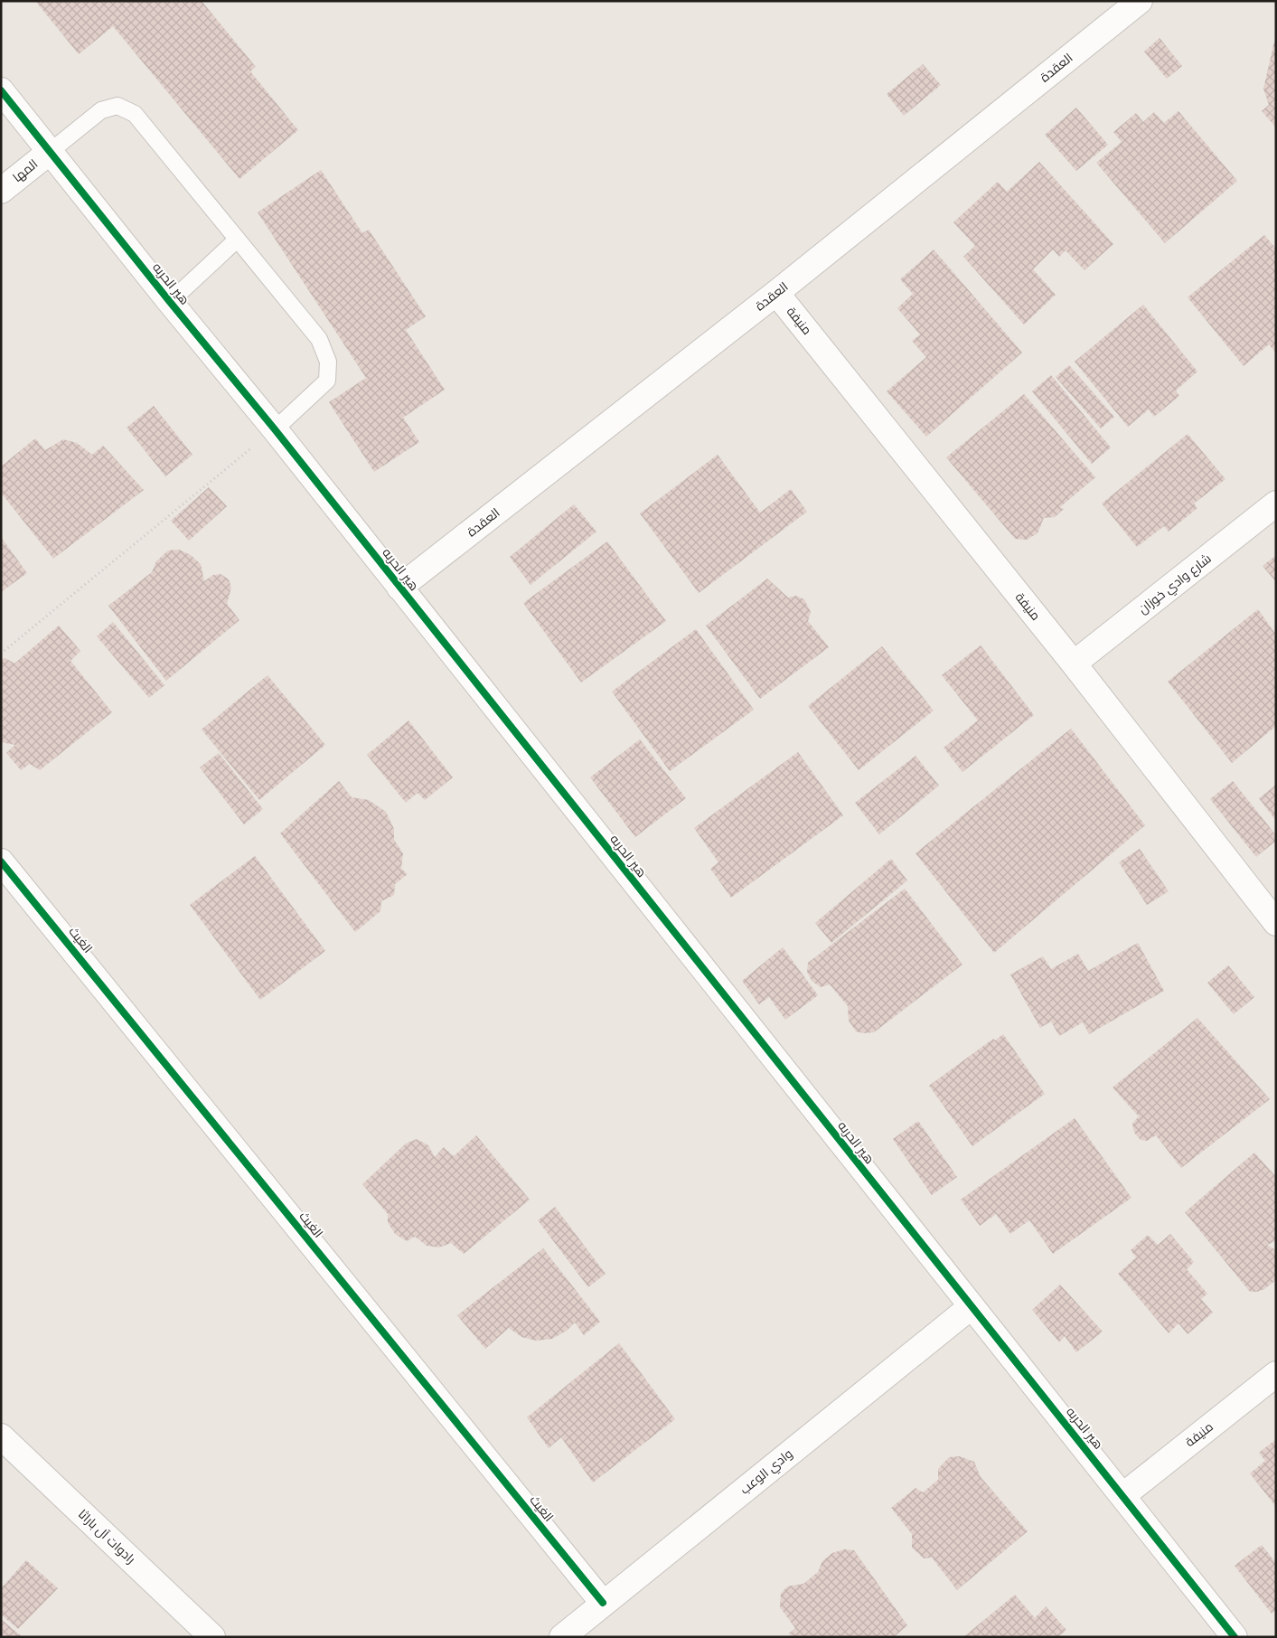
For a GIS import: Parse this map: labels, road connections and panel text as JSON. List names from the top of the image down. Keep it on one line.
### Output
{"streets":{"street":["العقدة","المها","هير الحربه","منيفة","شارع وادي خوزان","الغيث","وادي الوعب","رادوات آل باراثا"]},"crossings":[["العقدة","هير الحربه"],["العقدة","منيفة"],["المها","هير الحربه"],["هير الحربه","منيفة"],["هير الحربه","وادي الوعب"],["منيفة","شارع وادي خوزان"],["الغيث","وادي الوعب"]]}
